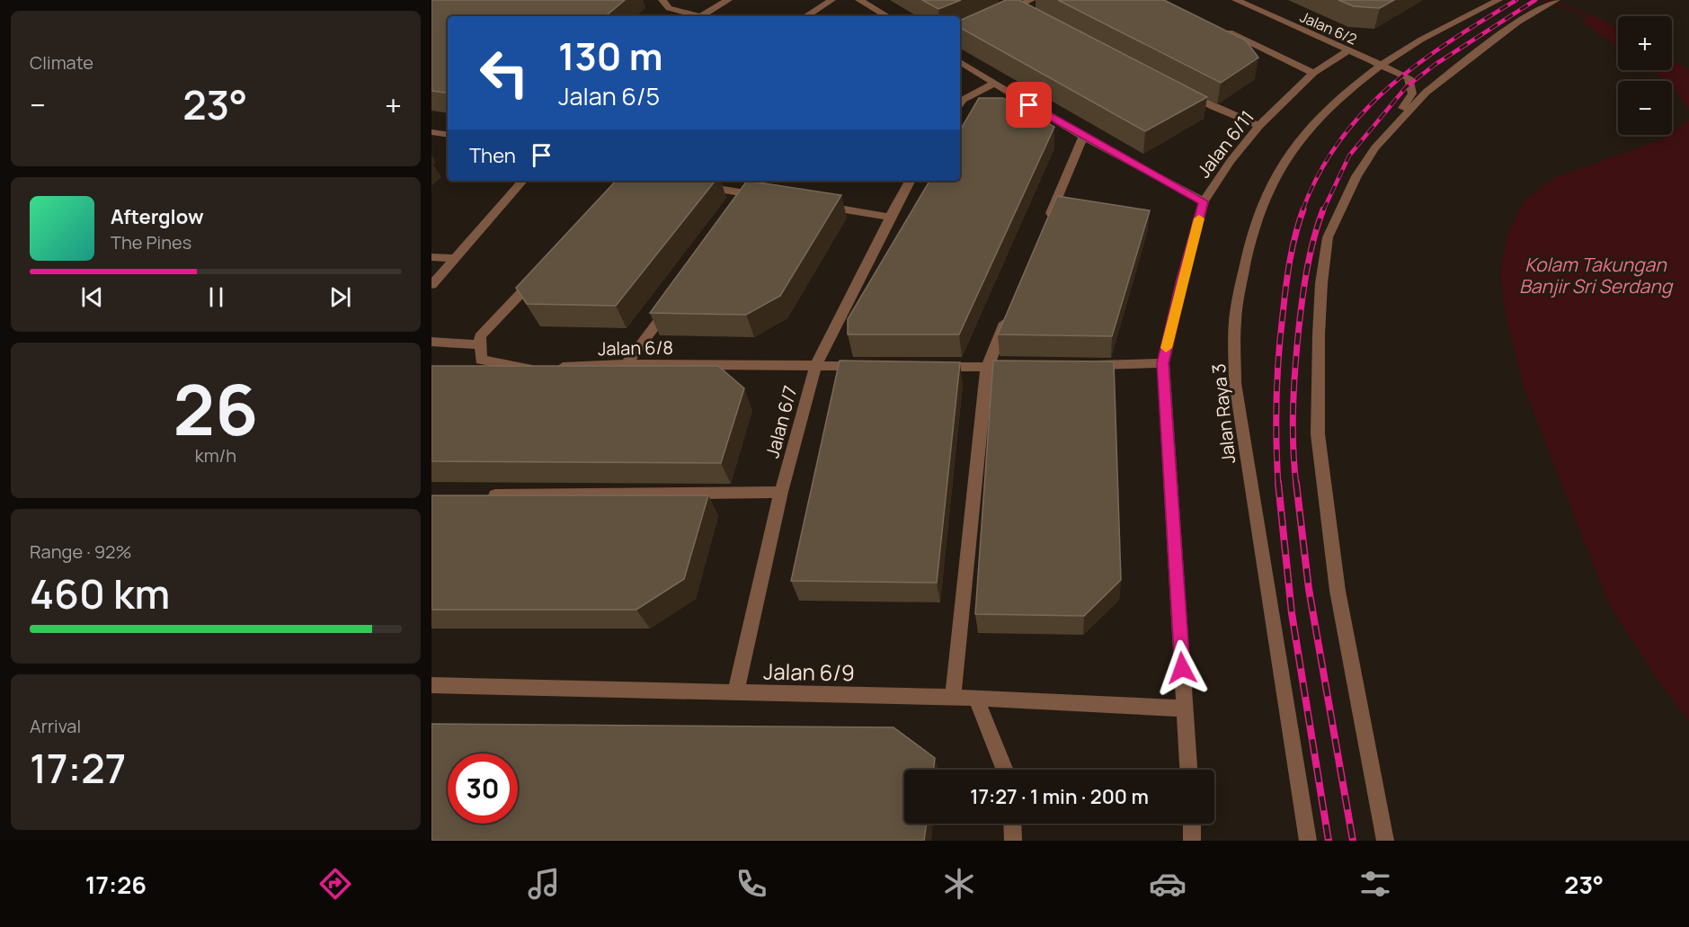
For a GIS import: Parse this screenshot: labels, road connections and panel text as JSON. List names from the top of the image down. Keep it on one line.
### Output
{"streets":{"street":["Jalan 6/2","Jalan 6/11","Jalan 6/8","Jalan Raya 3","Jalan 6/7","Jalan 6/9"]},"crossings":[["Jalan 6/2","Jalan 6/11"],["Jalan 6/2","Jalan Raya 3"],["Jalan 6/11","Jalan 6/9"],["Jalan 6/8","Jalan 6/7"],["Jalan 6/7","Jalan 6/9"]],"water":["Kolam Takungan Banjir Sri Serdang"],"page":{"tile":["Climate",["26","km/h"],["Range · 92%","460 km"],["Arrival","17:27"]],"map_buttons":["+","−"],"turn":["130 m","Jalan 6/5"],"heat":["−","23°","+"],"then":"Then","song":["Afterglow","The Pines"],"limit":"30","trip":"17:27 · 1 min · 200 m","tabs":["17:26","23°"]}}
